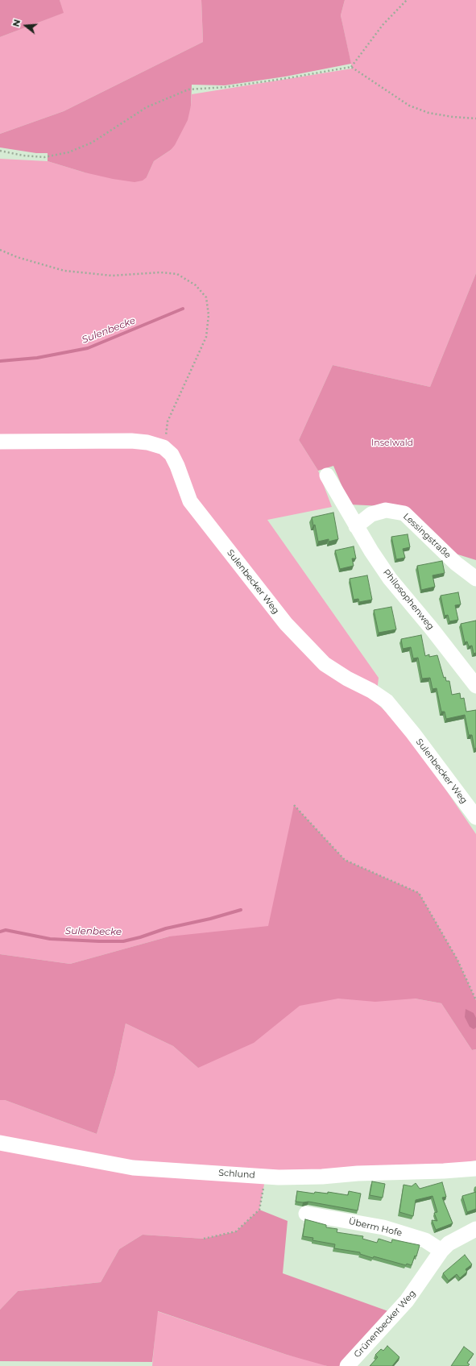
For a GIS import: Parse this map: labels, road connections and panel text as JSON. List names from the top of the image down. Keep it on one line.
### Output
{"streets":{"street":["Lessingstraße","Sulenbecker Weg","Philosophenweg","Schlund","Überm Hofe","Grünenbecker Weg"]},"crossings":[["Lessingstraße","Philosophenweg"],["Überm Hofe","Grünenbecker Weg"]],"water":["Sulenbecke"],"parks":["Inselwald"],"north":"left"}
